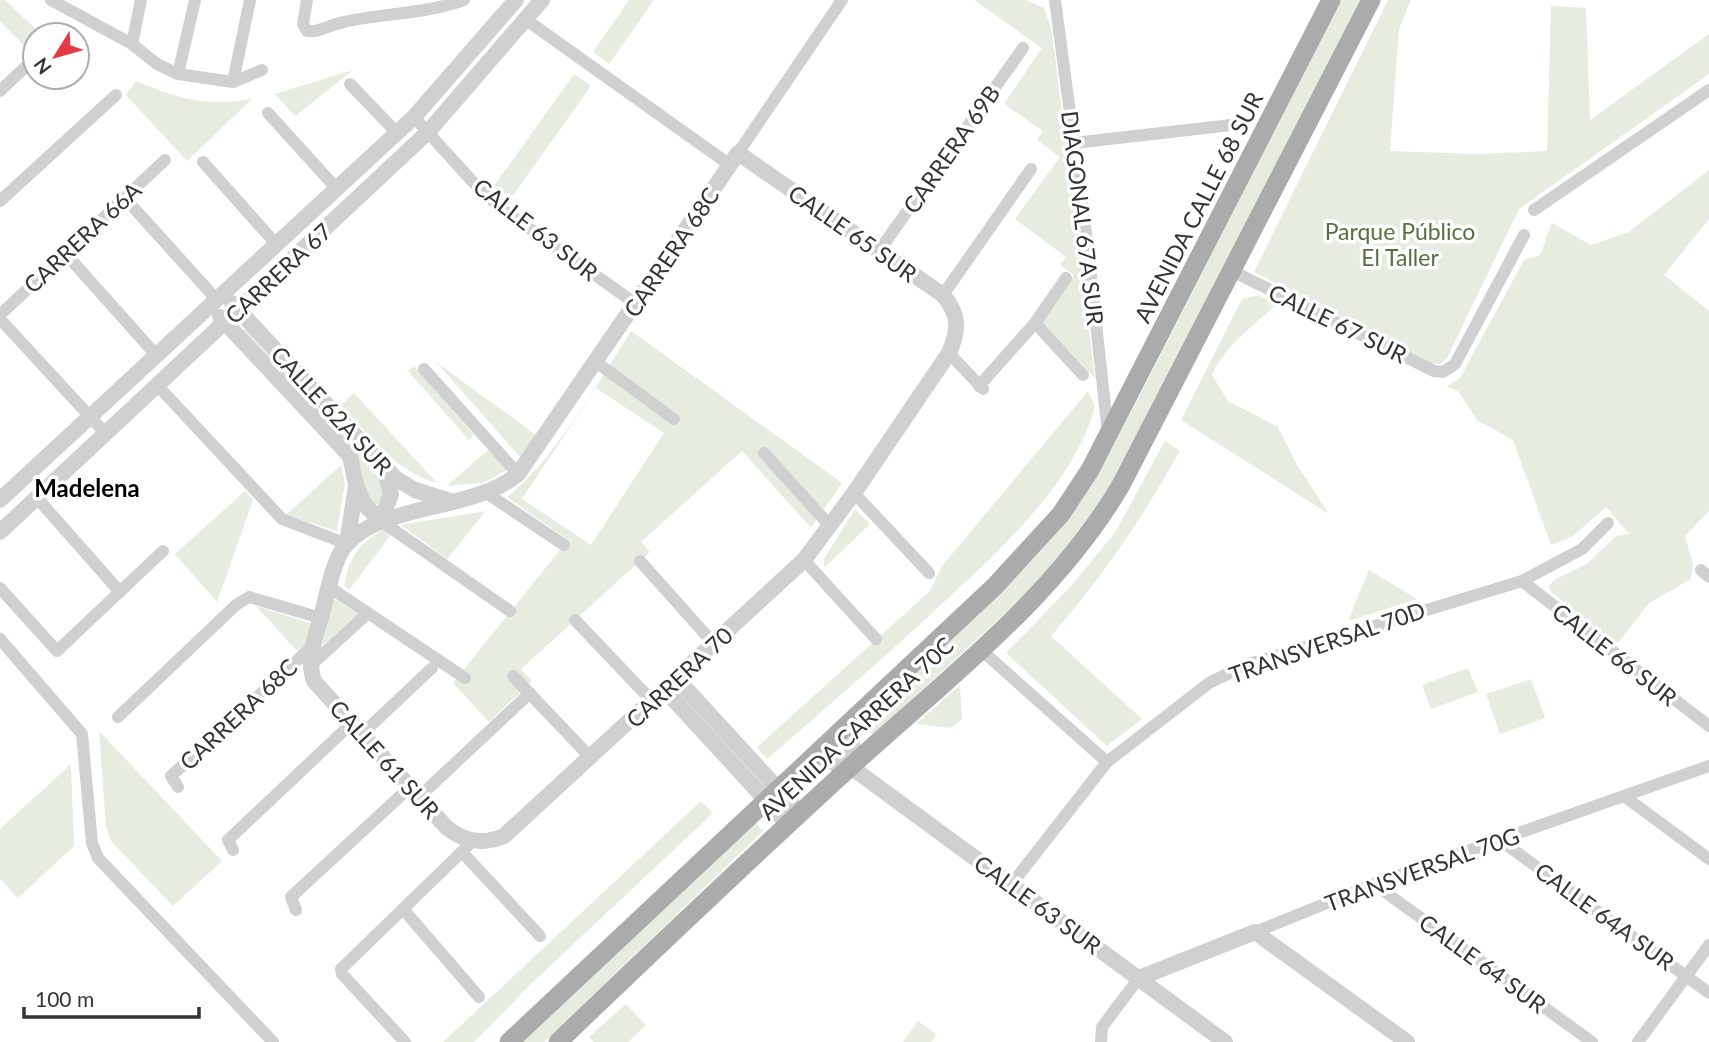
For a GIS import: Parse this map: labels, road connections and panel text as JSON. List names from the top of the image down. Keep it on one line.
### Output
{"streets":{"main road":["AVENIDA CALLE 68 SUR","AVENIDA CARRERA 70C"],"street":["CARRERA 69B","DIAGONAL 67A SUR","CALLE 63 SUR","CALLE 65 SUR","CARRERA 66A","CARRERA 68C","CARRERA 67","CALLE 67 SUR","CALLE 62A SUR","TRANSVERSAL 70D","CALLE 66 SUR","CARRERA 70","CALLE 61 SUR","TRANSVERSAL 70G","CALLE 64A SUR","CALLE 64 SUR"]},"crossings":[["CARRERA 69B","CALLE 65 SUR"],["AVENIDA CALLE 68 SUR","DIAGONAL 67A SUR"],["AVENIDA CALLE 68 SUR","AVENIDA CARRERA 70C"],["DIAGONAL 67A SUR","AVENIDA CARRERA 70C"],["CALLE 63 SUR","CARRERA 68C"],["CALLE 63 SUR","CARRERA 67"],["CALLE 63 SUR","TRANSVERSAL 70D"],["CALLE 63 SUR","AVENIDA CARRERA 70C"],["CALLE 63 SUR","TRANSVERSAL 70G"],["CALLE 65 SUR","CARRERA 68C"],["CALLE 65 SUR","CARRERA 67"],["CALLE 65 SUR","CARRERA 70"],["CARRERA 68C","CALLE 62A SUR"],["CARRERA 68C","CALLE 61 SUR"],["CARRERA 67","CALLE 62A SUR"],["CALLE 67 SUR","AVENIDA CARRERA 70C"],["CALLE 62A SUR","CALLE 61 SUR"],["TRANSVERSAL 70D","CALLE 66 SUR"],["CARRERA 70","CALLE 61 SUR"],["TRANSVERSAL 70G","CALLE 64A SUR"],["TRANSVERSAL 70G","CALLE 64 SUR"]],"districts":["Madelena"],"parks":["Parque Público El Taller"],"scale_bar":"100 m","north":"bottom left"}
